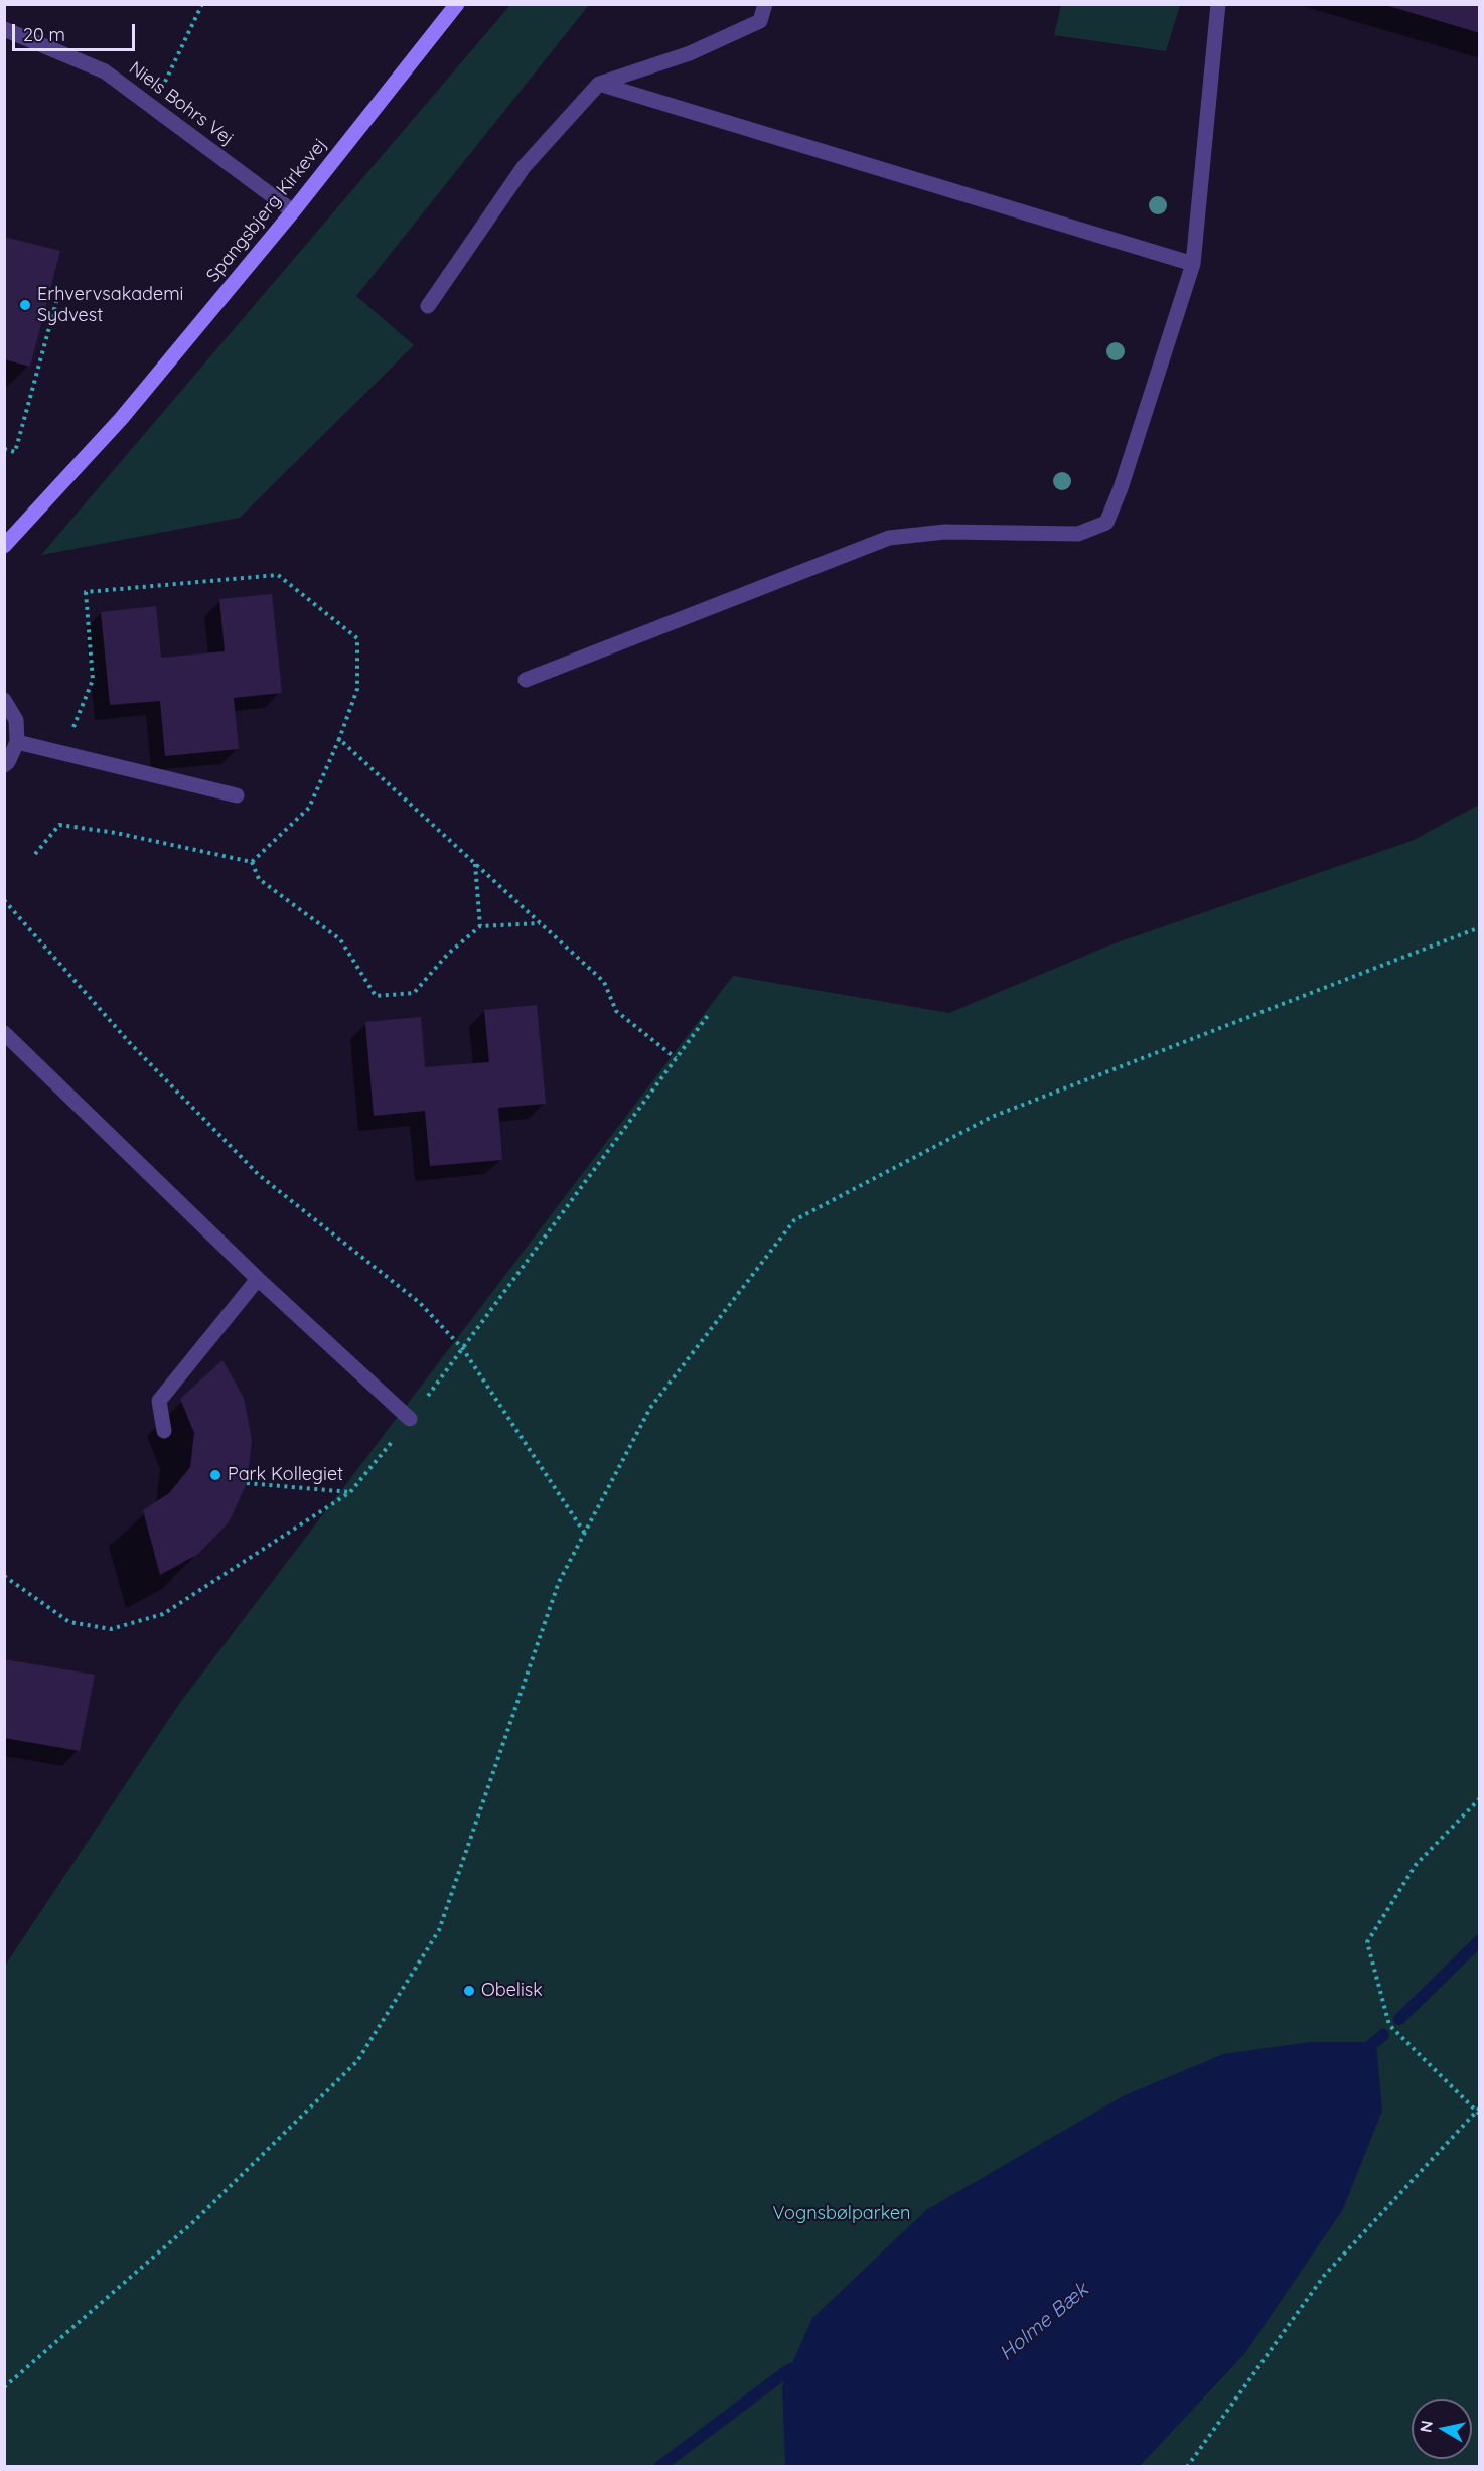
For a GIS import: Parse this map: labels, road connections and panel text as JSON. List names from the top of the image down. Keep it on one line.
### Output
{"streets":{"street":["Niels Bohrs Vej","Spangsbjerg Kirkevej"]},"crossings":[["Niels Bohrs Vej","Spangsbjerg Kirkevej"]],"water":["Holme Bæk"],"parks":["Vognsbølparken"],"places":["Erhvervsakademi Sydvest","Park Kollegiet","Obelisk"],"scale_bar":"20 m","north":"left"}
